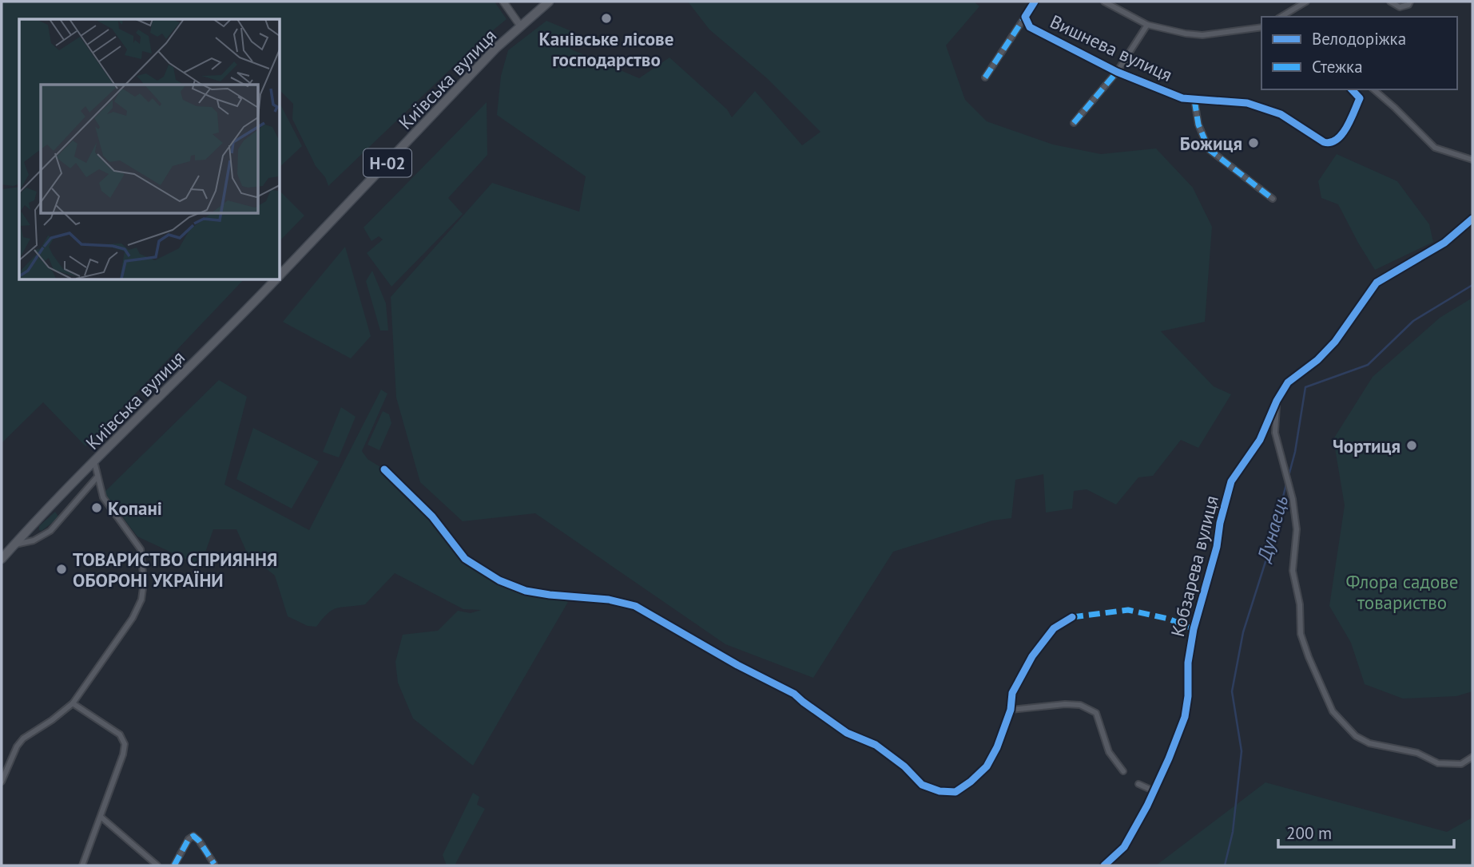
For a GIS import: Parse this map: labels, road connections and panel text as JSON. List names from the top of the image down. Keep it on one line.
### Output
{"streets":{"main road":["Київська вулиця","Н-02"],"street":["Вишнева вулиця","Кобзарева вулиця"]},"crossings":[["Київська вулиця","Н-02"]],"water":["Дунаець"],"parks":["Флора садове товариство"],"places":["Канівське лісове господарство","Божиця","Чортиця","Копані","ТОВАРИСТВО СПРИЯННЯ ОБОРОНІ УКРАЇНИ"],"legend":["Велодоріжка","Стежка"],"scale_bar":"200 m"}
